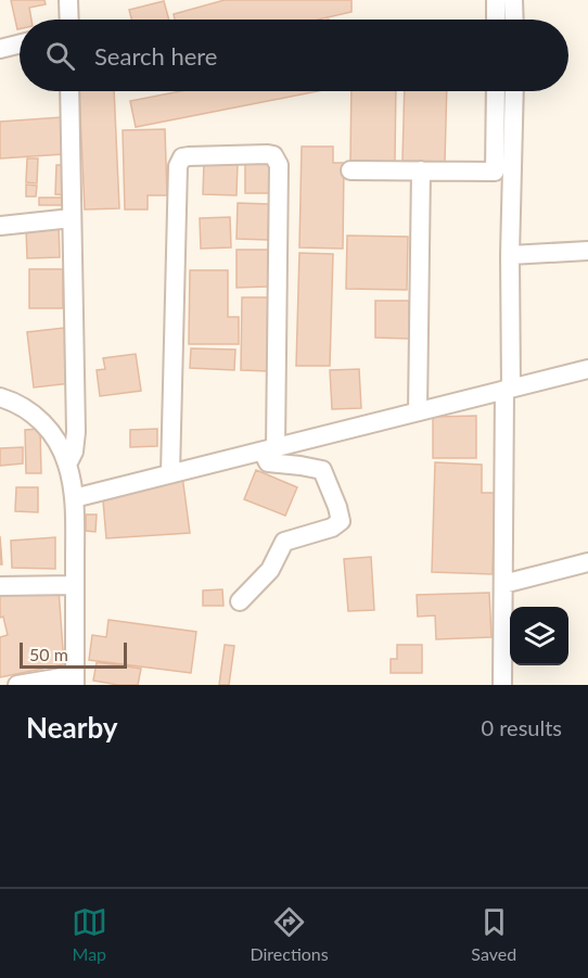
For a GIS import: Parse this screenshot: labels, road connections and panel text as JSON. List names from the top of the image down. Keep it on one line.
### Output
{"scale_bar":"50 m","page":{"search":"Search here","scale":"50 m","heading":["Nearby","0 results"],"nav":["Map","Directions","Saved"]}}
